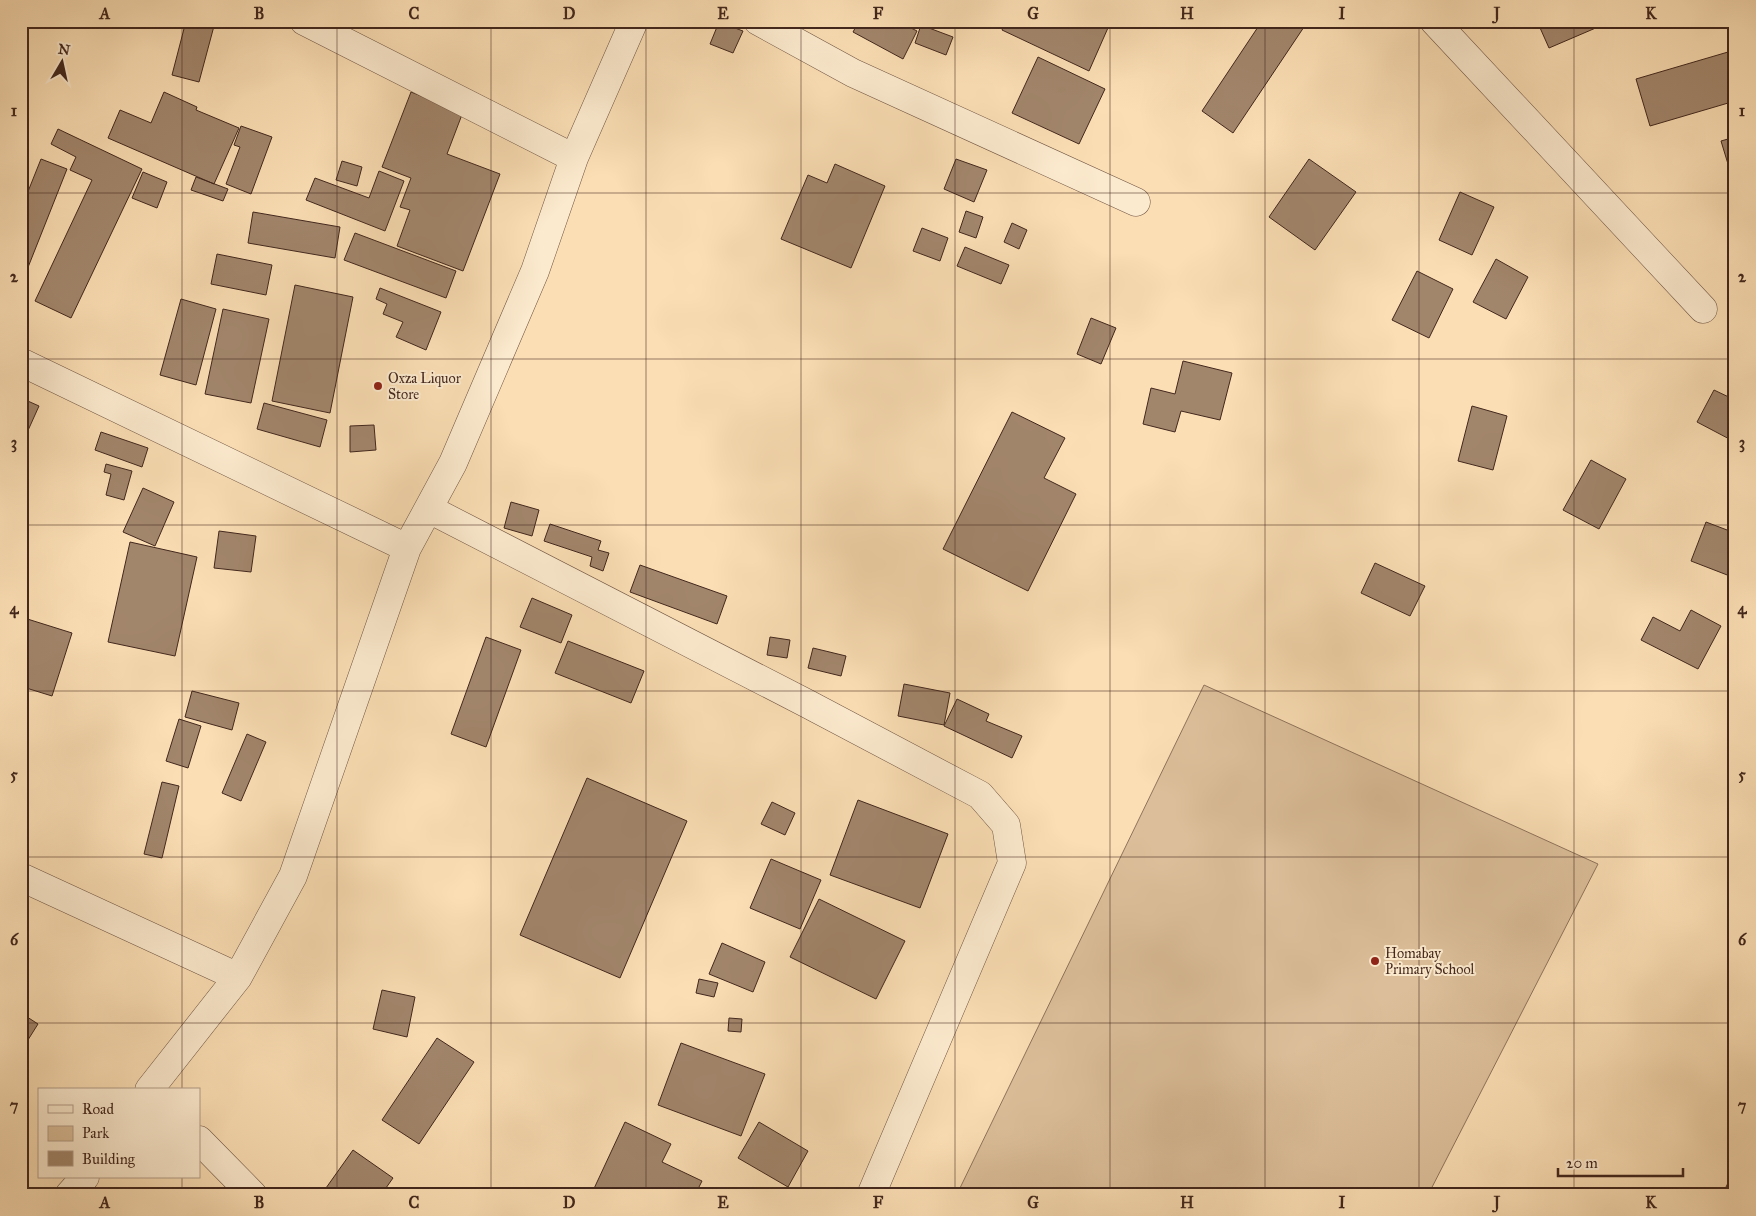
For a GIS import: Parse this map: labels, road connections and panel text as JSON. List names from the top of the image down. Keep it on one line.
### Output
{"places":["Oxza Liquor Store","Homabay Primary School"],"legend":["Road","Park","Building"],"scale_bar":"20 m","north":"top","grid":{"columns":["A","B","C","D","E","F","G","H","I","J","K"],"rows":["1","2","3","4","5","6","7"]}}
